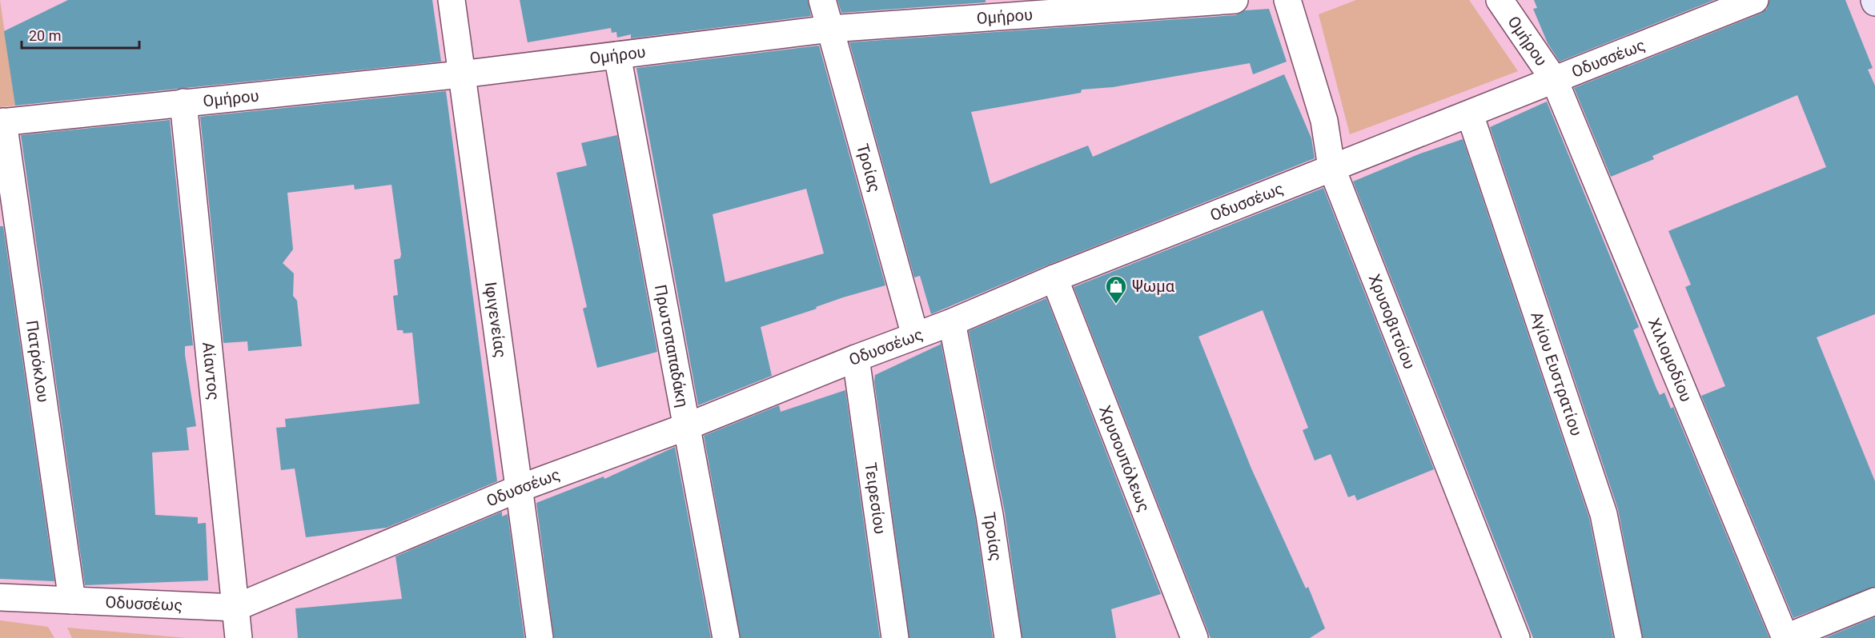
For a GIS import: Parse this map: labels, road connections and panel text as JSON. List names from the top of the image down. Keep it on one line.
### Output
{"streets":{"street":["Ομήρου","Οδυσσέως","Τροίας","Ιφιγενείας","Χρυσοβιτσίου","Πρωτοπαπαδάκη","Χιλιομοδίου","Πατρόκλου","Αίαντος","Αγίου Ευστρατίου","Χρυσουπόλεως","Τειρεσίου"]},"crossings":[["Ομήρου","Οδυσσέως"],["Ομήρου","Τροίας"],["Ομήρου","Ιφιγενείας"],["Ομήρου","Πρωτοπαπαδάκη"],["Ομήρου","Χιλιομοδίου"],["Ομήρου","Πατρόκλου"],["Ομήρου","Αίαντος"],["Οδυσσέως","Τροίας"],["Οδυσσέως","Ιφιγενείας"],["Οδυσσέως","Χρυσοβιτσίου"],["Οδυσσέως","Πρωτοπαπαδάκη"],["Οδυσσέως","Χιλιομοδίου"],["Οδυσσέως","Πατρόκλου"],["Οδυσσέως","Αίαντος"],["Οδυσσέως","Αγίου Ευστρατίου"],["Οδυσσέως","Χρυσουπόλεως"],["Οδυσσέως","Τειρεσίου"]],"places":{"shop":["Ψωμα"]},"scale_bar":"20 m"}
